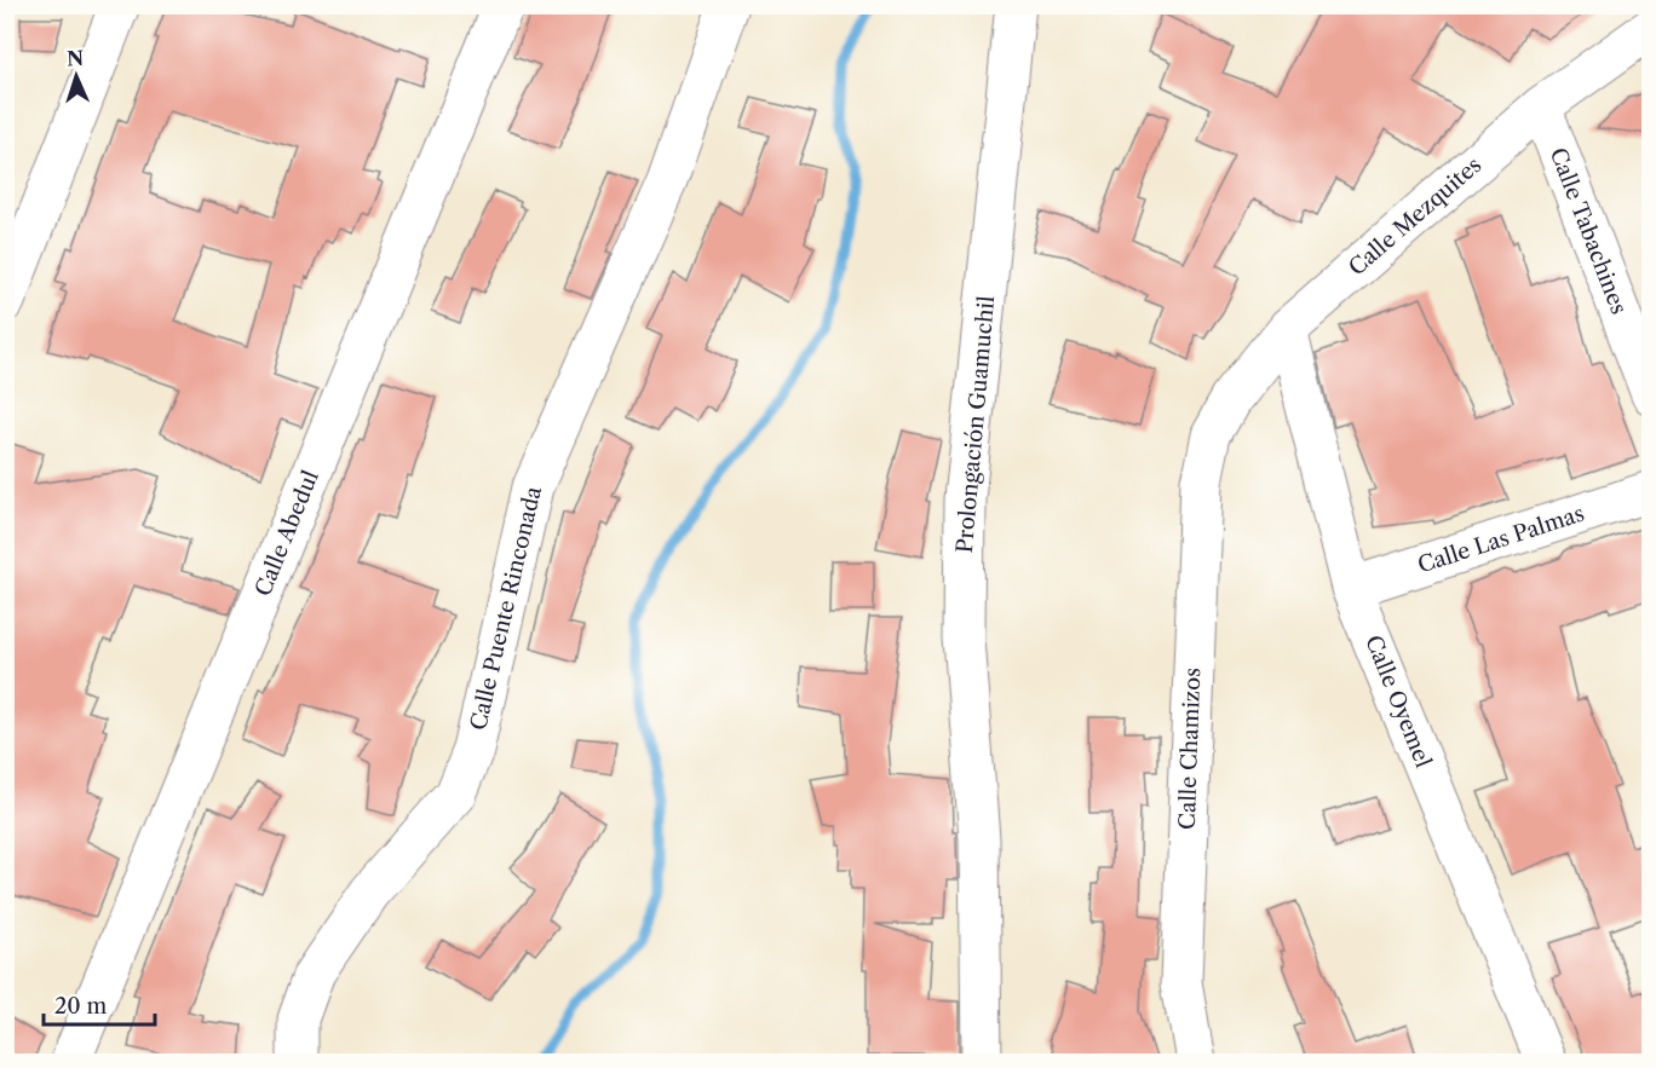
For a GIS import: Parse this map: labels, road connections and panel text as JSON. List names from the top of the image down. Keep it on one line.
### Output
{"streets":{"street":["Calle Mezquites","Calle Tabachines","Prolongación Guamuchil","Calle Abedul","Calle Las Palmas","Calle Puente Rinconada","Calle Oyemel","Calle Chamizos"]},"crossings":[["Calle Mezquites","Calle Tabachines"],["Calle Mezquites","Calle Oyemel"],["Calle Mezquites","Calle Chamizos"],["Calle Las Palmas","Calle Oyemel"]],"scale_bar":"20 m","north":"top"}
